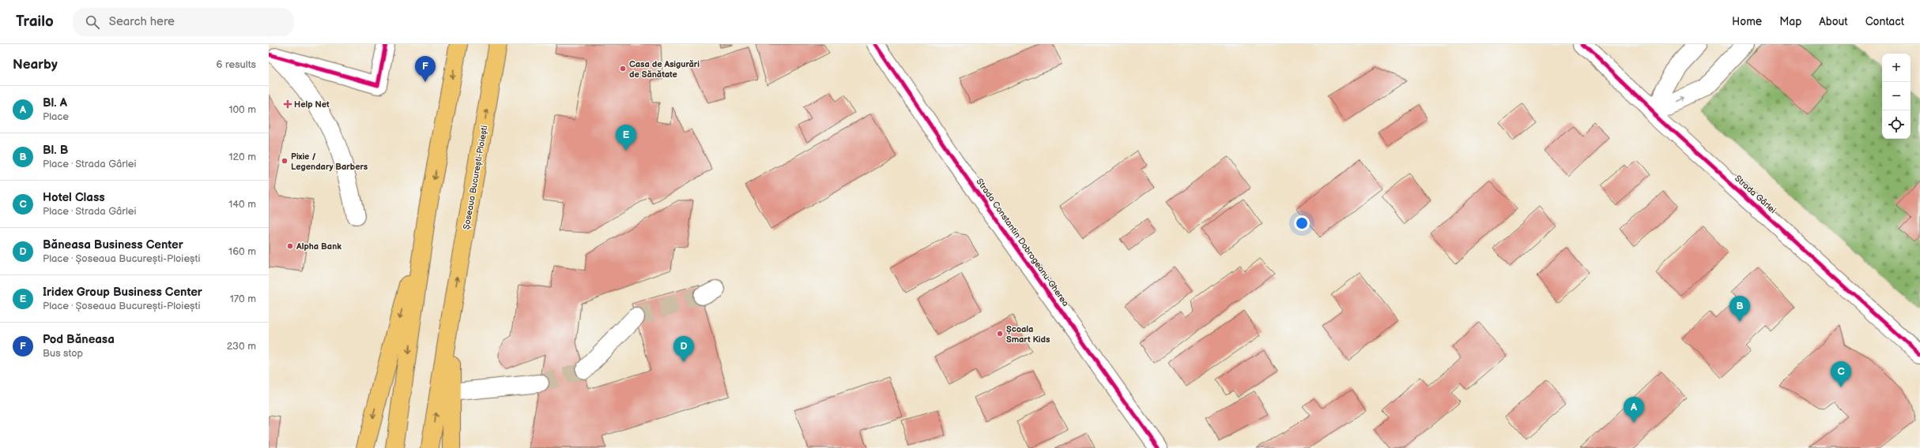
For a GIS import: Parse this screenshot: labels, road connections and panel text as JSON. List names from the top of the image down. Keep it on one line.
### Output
{"streets":{"main road":["Șoseaua București-Ploiești"],"street":["Strada Gârlei","Strada Constantin Dobrogeanu-Gherea"]},"places":{"other":["Casa de Asigurări de Sănătate","Pixie / Legendary Barbers","Alpha Bank","Școala Smart Kids"],"health":["Help Net"]},"page":{"header":"Trailo","search":"Search here","nav":["Home","Map","About","Contact"],"heading":["Nearby","6 results"],"map_buttons":["+","−"],"pins":["F","E","B","D","C","A"],"list":[{"mark":"A","name":"Bl. A","note":"Place","value":"100 m"},{"mark":"B","name":"Bl. B","note":"Place · Strada Gârlei","value":"120 m"},{"mark":"C","name":"Hotel Class","note":"Place · Strada Gârlei","value":"140 m"},{"mark":"D","name":"Băneasa Business Center","note":"Place · Șoseaua București-Ploiești","value":"160 m"},{"mark":"E","name":"Iridex Group Business Center","note":"Place · Șoseaua București-Ploiești","value":"170 m"},{"mark":"F","name":"Pod Băneasa","note":"Bus stop","value":"230 m"}]}}
